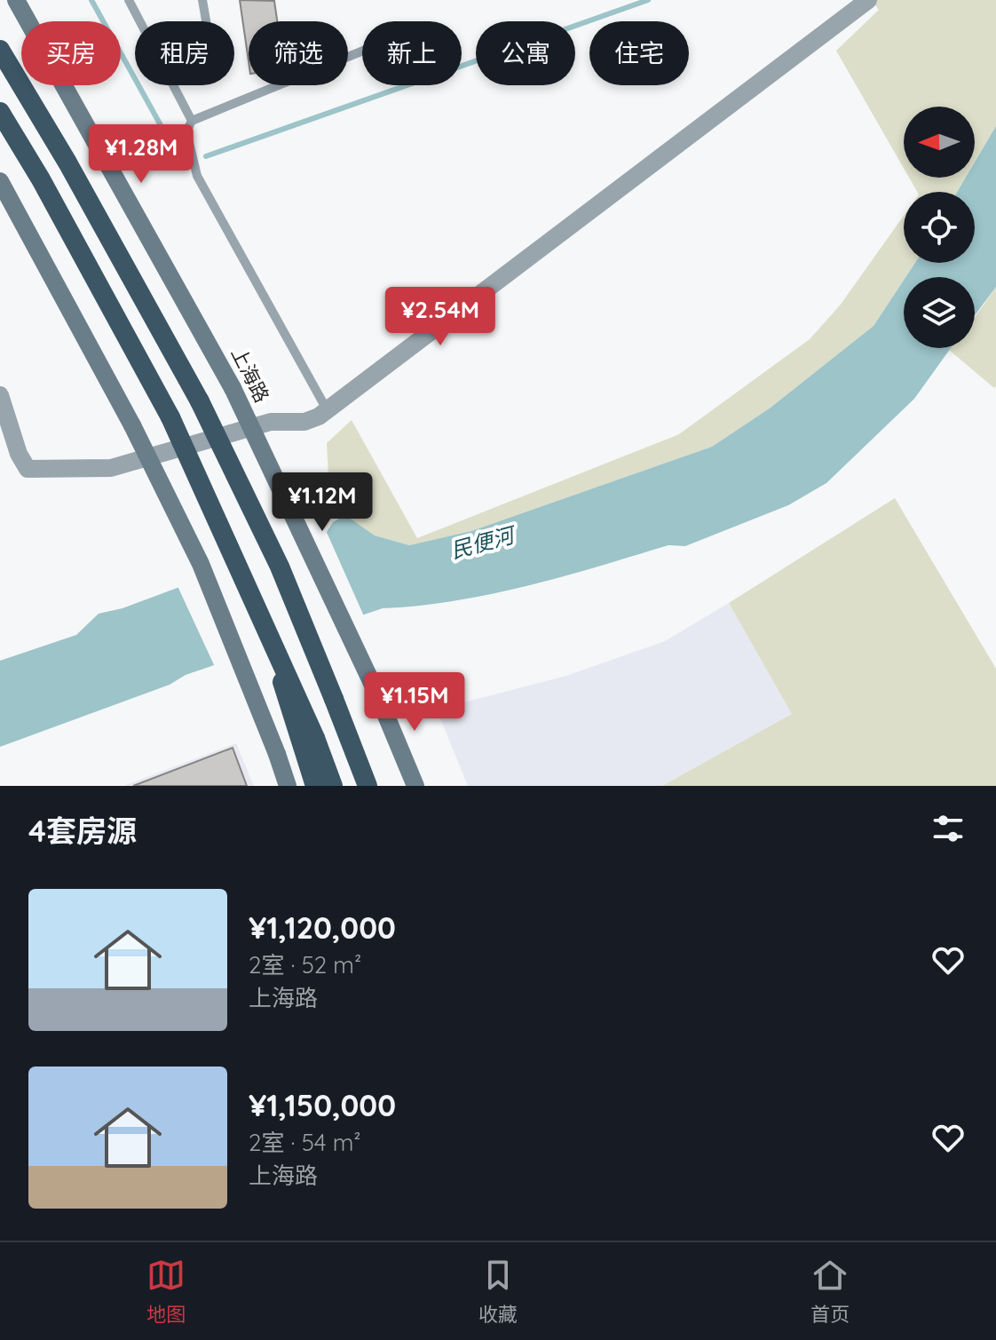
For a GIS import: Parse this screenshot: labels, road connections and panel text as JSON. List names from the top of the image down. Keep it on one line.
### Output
{"streets":{"main road":["上海路"]},"water":["民便河"],"north":"left","page":{"chip":["买房","租房","筛选","新上","公寓","住宅"],"price":["¥1.28M","¥2.54M","¥1.12M","¥1.15M"],"heading":"4套房源","list":[{"name":"¥1,120,000","note":"2室 · 52 m² · 上海路"},{"name":"¥1,150,000","note":"2室 · 54 m² · 上海路"}],"tabs":["地图","收藏","首页"]}}
